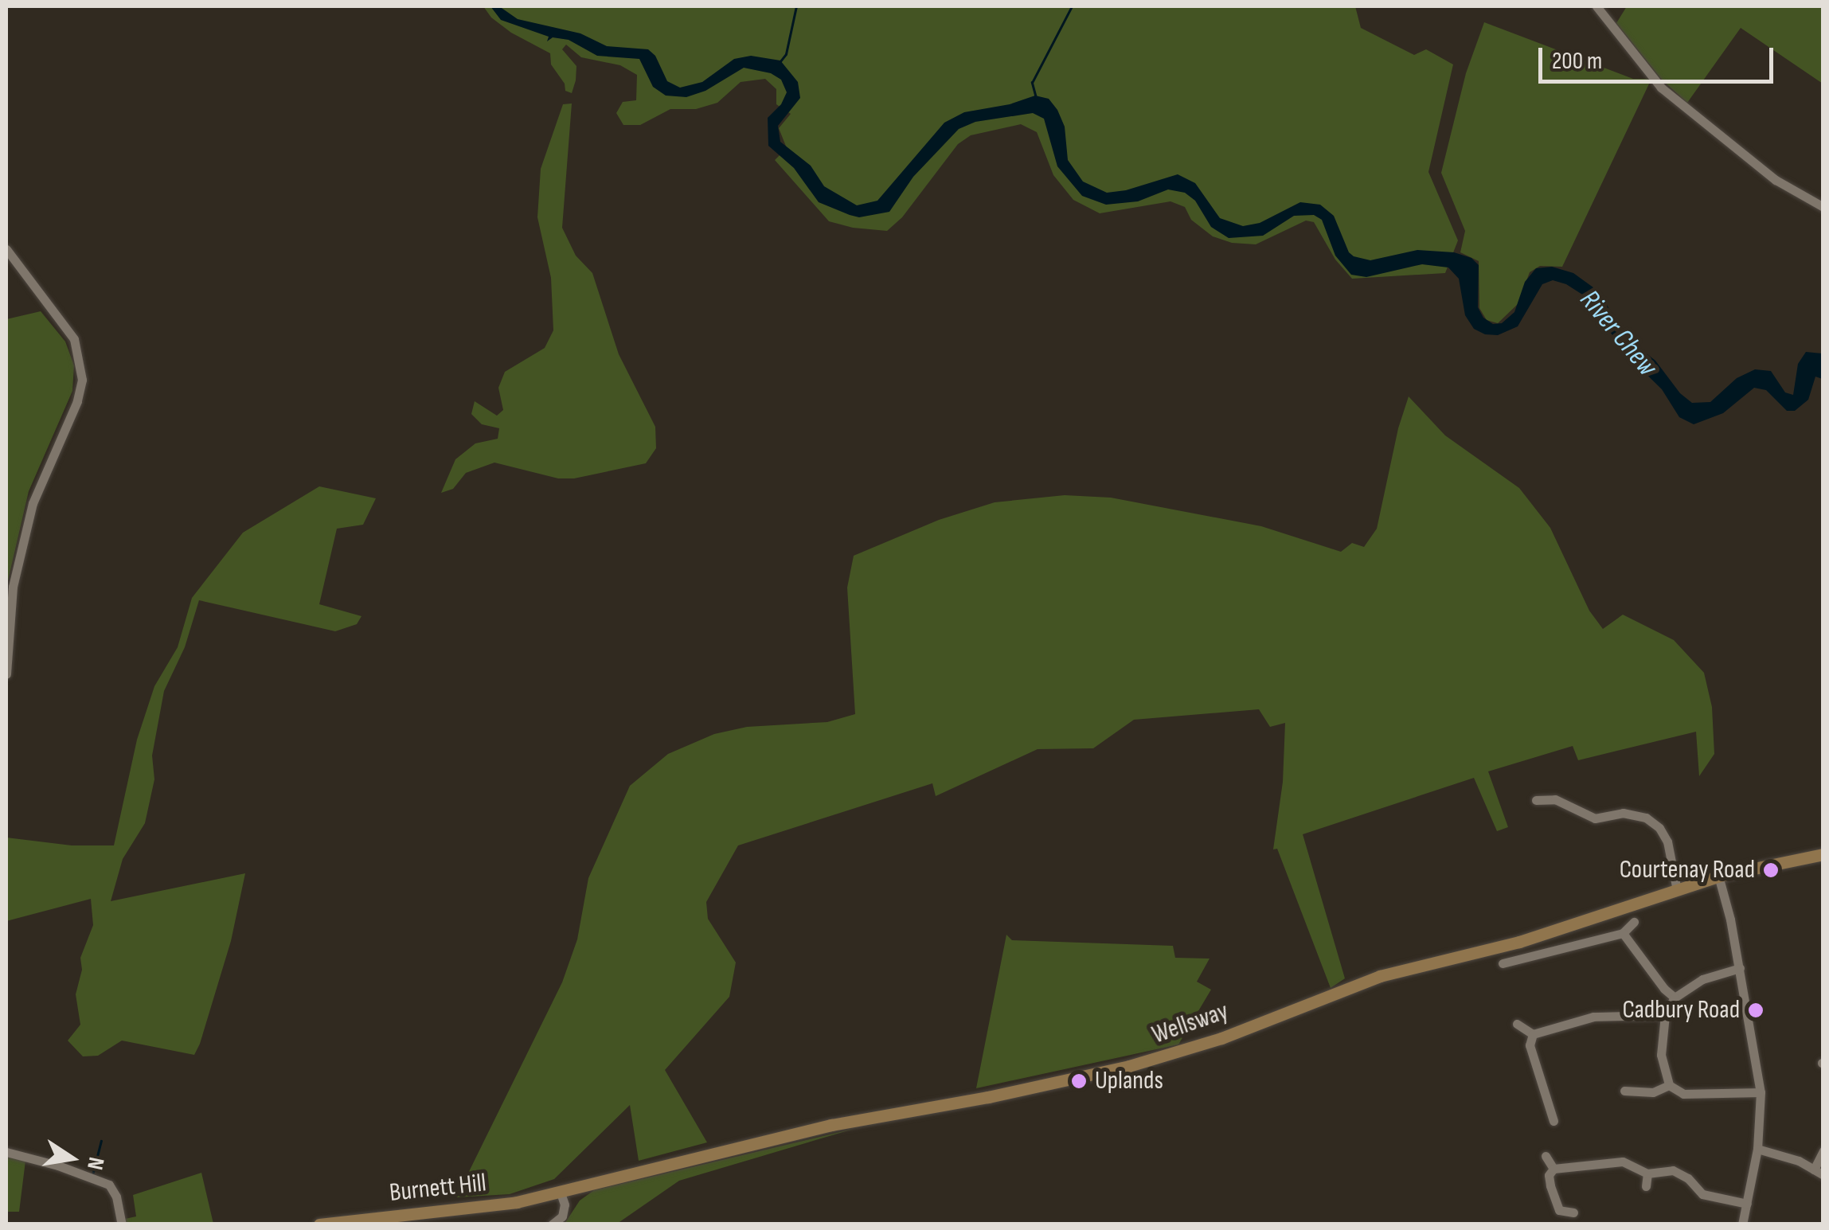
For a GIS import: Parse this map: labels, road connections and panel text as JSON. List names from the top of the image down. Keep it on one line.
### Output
{"streets":{"main road":["Wellsway","Burnett Hill"]},"crossings":[["Wellsway","Burnett Hill"]],"water":["River Chew"],"places":["Courtenay Road","Cadbury Road","Uplands"],"scale_bar":"200 m","north":"right"}
